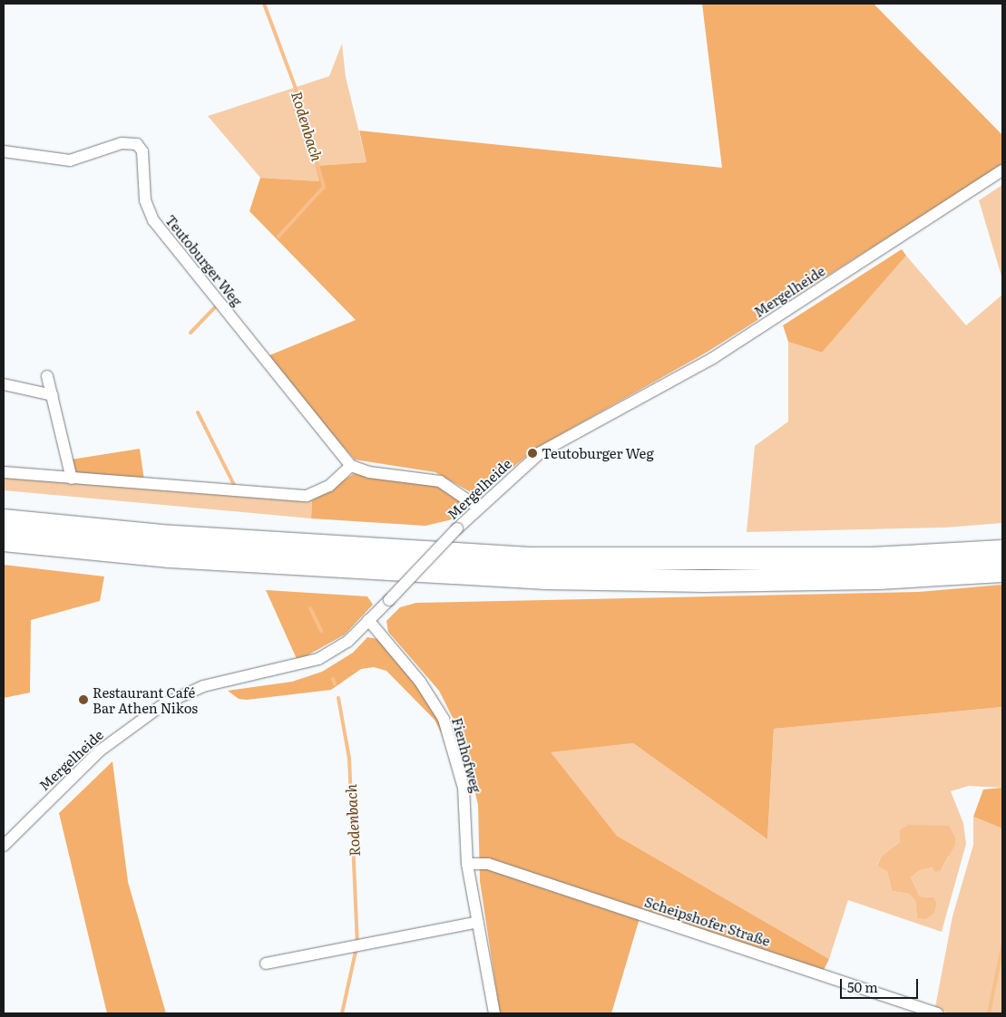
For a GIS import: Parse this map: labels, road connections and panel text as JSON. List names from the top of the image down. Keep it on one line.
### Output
{"streets":{"street":["Teutoburger Weg","Mergelheide","Fienhofweg","Scheipshofer Straße"]},"crossings":[["Mergelheide","Fienhofweg"],["Fienhofweg","Scheipshofer Straße"]],"water":["Rodenbach"],"places":["Teutoburger Weg","Restaurant Café Bar Athen Nikos"],"scale_bar":"50 m"}
